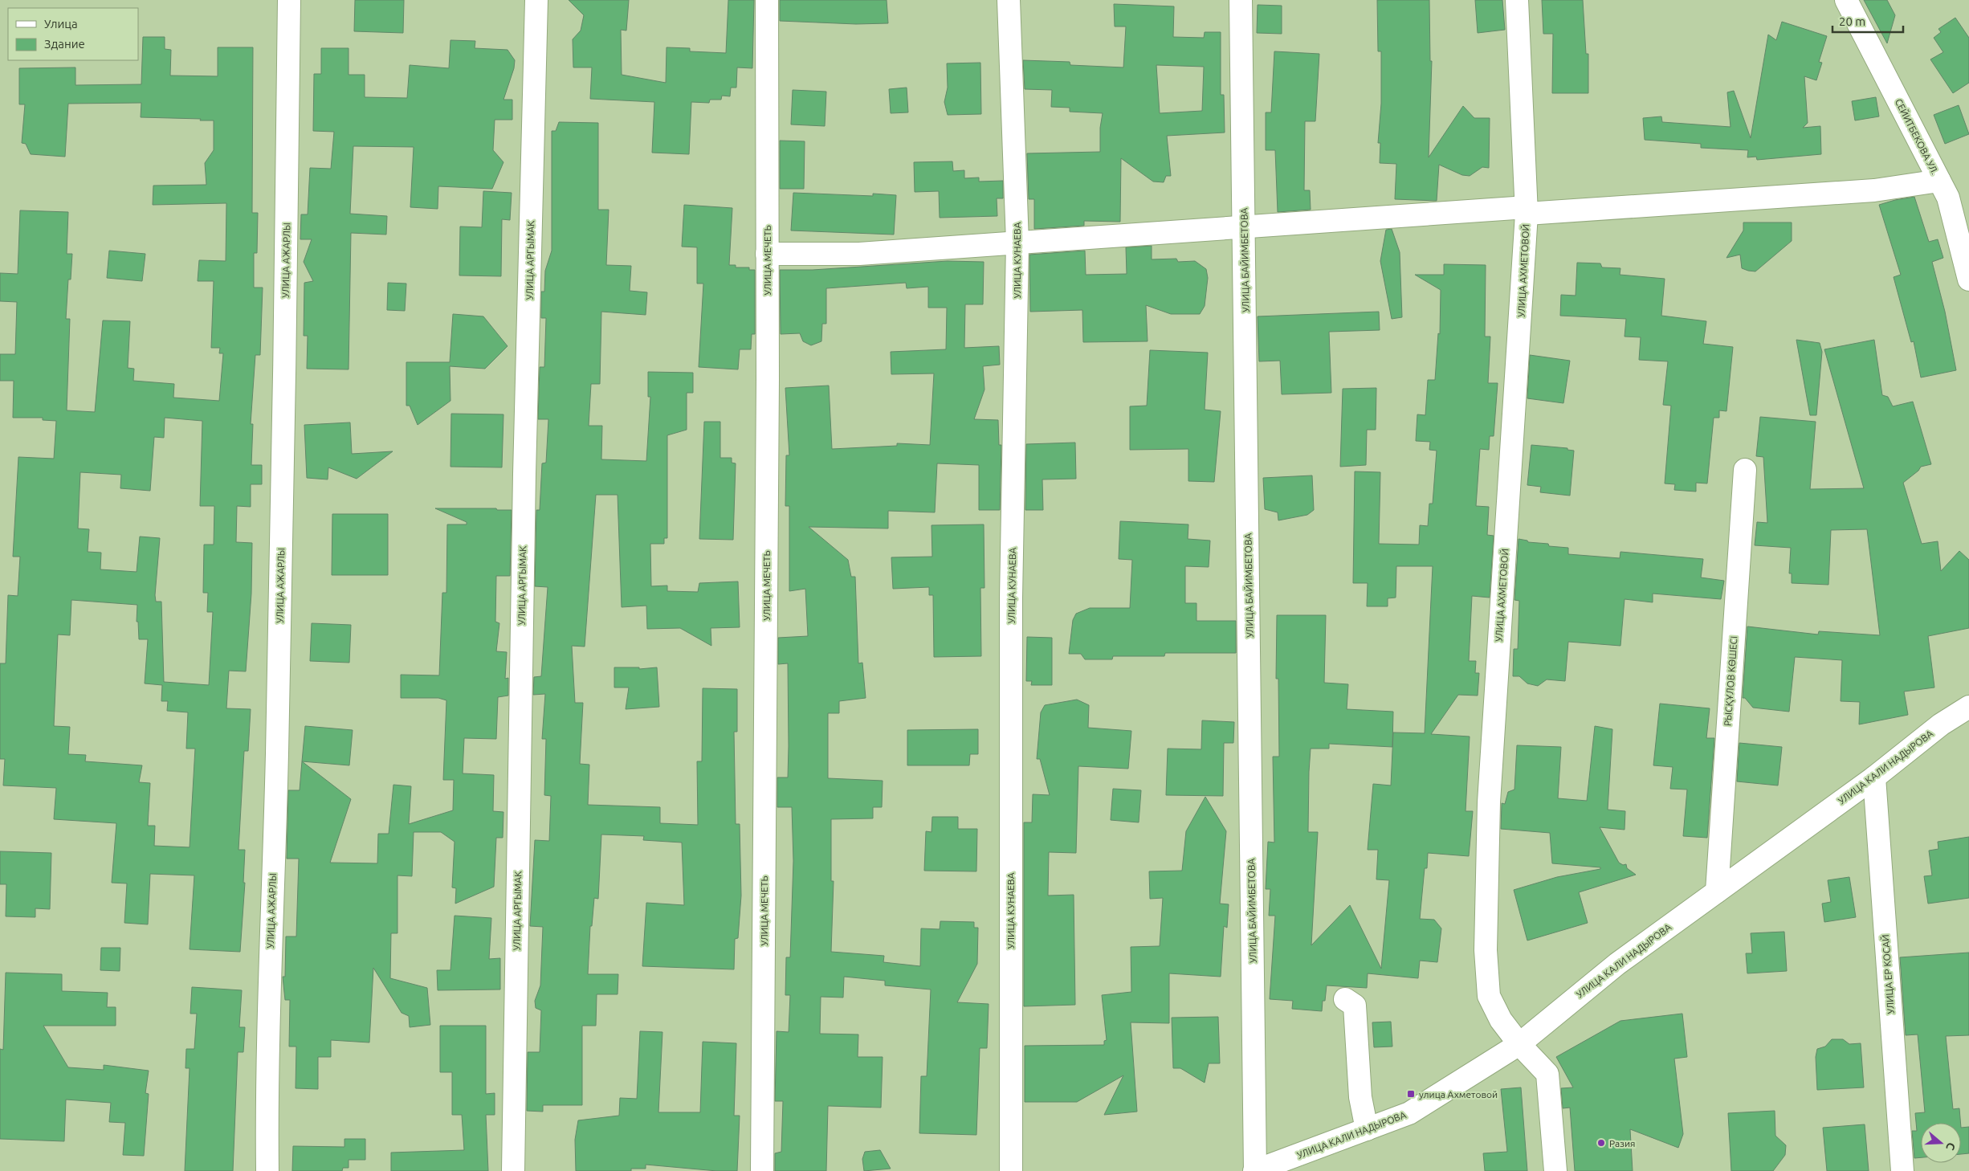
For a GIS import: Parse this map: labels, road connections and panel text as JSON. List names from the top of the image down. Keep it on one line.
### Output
{"streets":{"street":["СЕЙИТБЕКОВА УЛ.","УЛИЦА АЖАРЛЫ","УЛИЦА АРГЫМАК","УЛИЦА МЕЧЕТЬ","УЛИЦА КУНАЕВА","УЛИЦА БАЙИМБЕТОВА","УЛИЦА АХМЕТОВОЙ","РЫСҚҰЛОВ КӨШЕСІ","УЛИЦА КАЛИ НАДЫРОВА","УЛИЦА ЕР КОСАЙ"]},"crossings":[["УЛИЦА БАЙИМБЕТОВА","УЛИЦА КАЛИ НАДЫРОВА"],["УЛИЦА АХМЕТОВОЙ","УЛИЦА КАЛИ НАДЫРОВА"],["РЫСҚҰЛОВ КӨШЕСІ","УЛИЦА КАЛИ НАДЫРОВА"],["УЛИЦА КАЛИ НАДЫРОВА","УЛИЦА ЕР КОСАЙ"]],"places":{"transit":["улица Ахметовой"],"other":["Разия"]},"legend":["Улица","Здание"],"scale_bar":"20 m","north":"right"}
